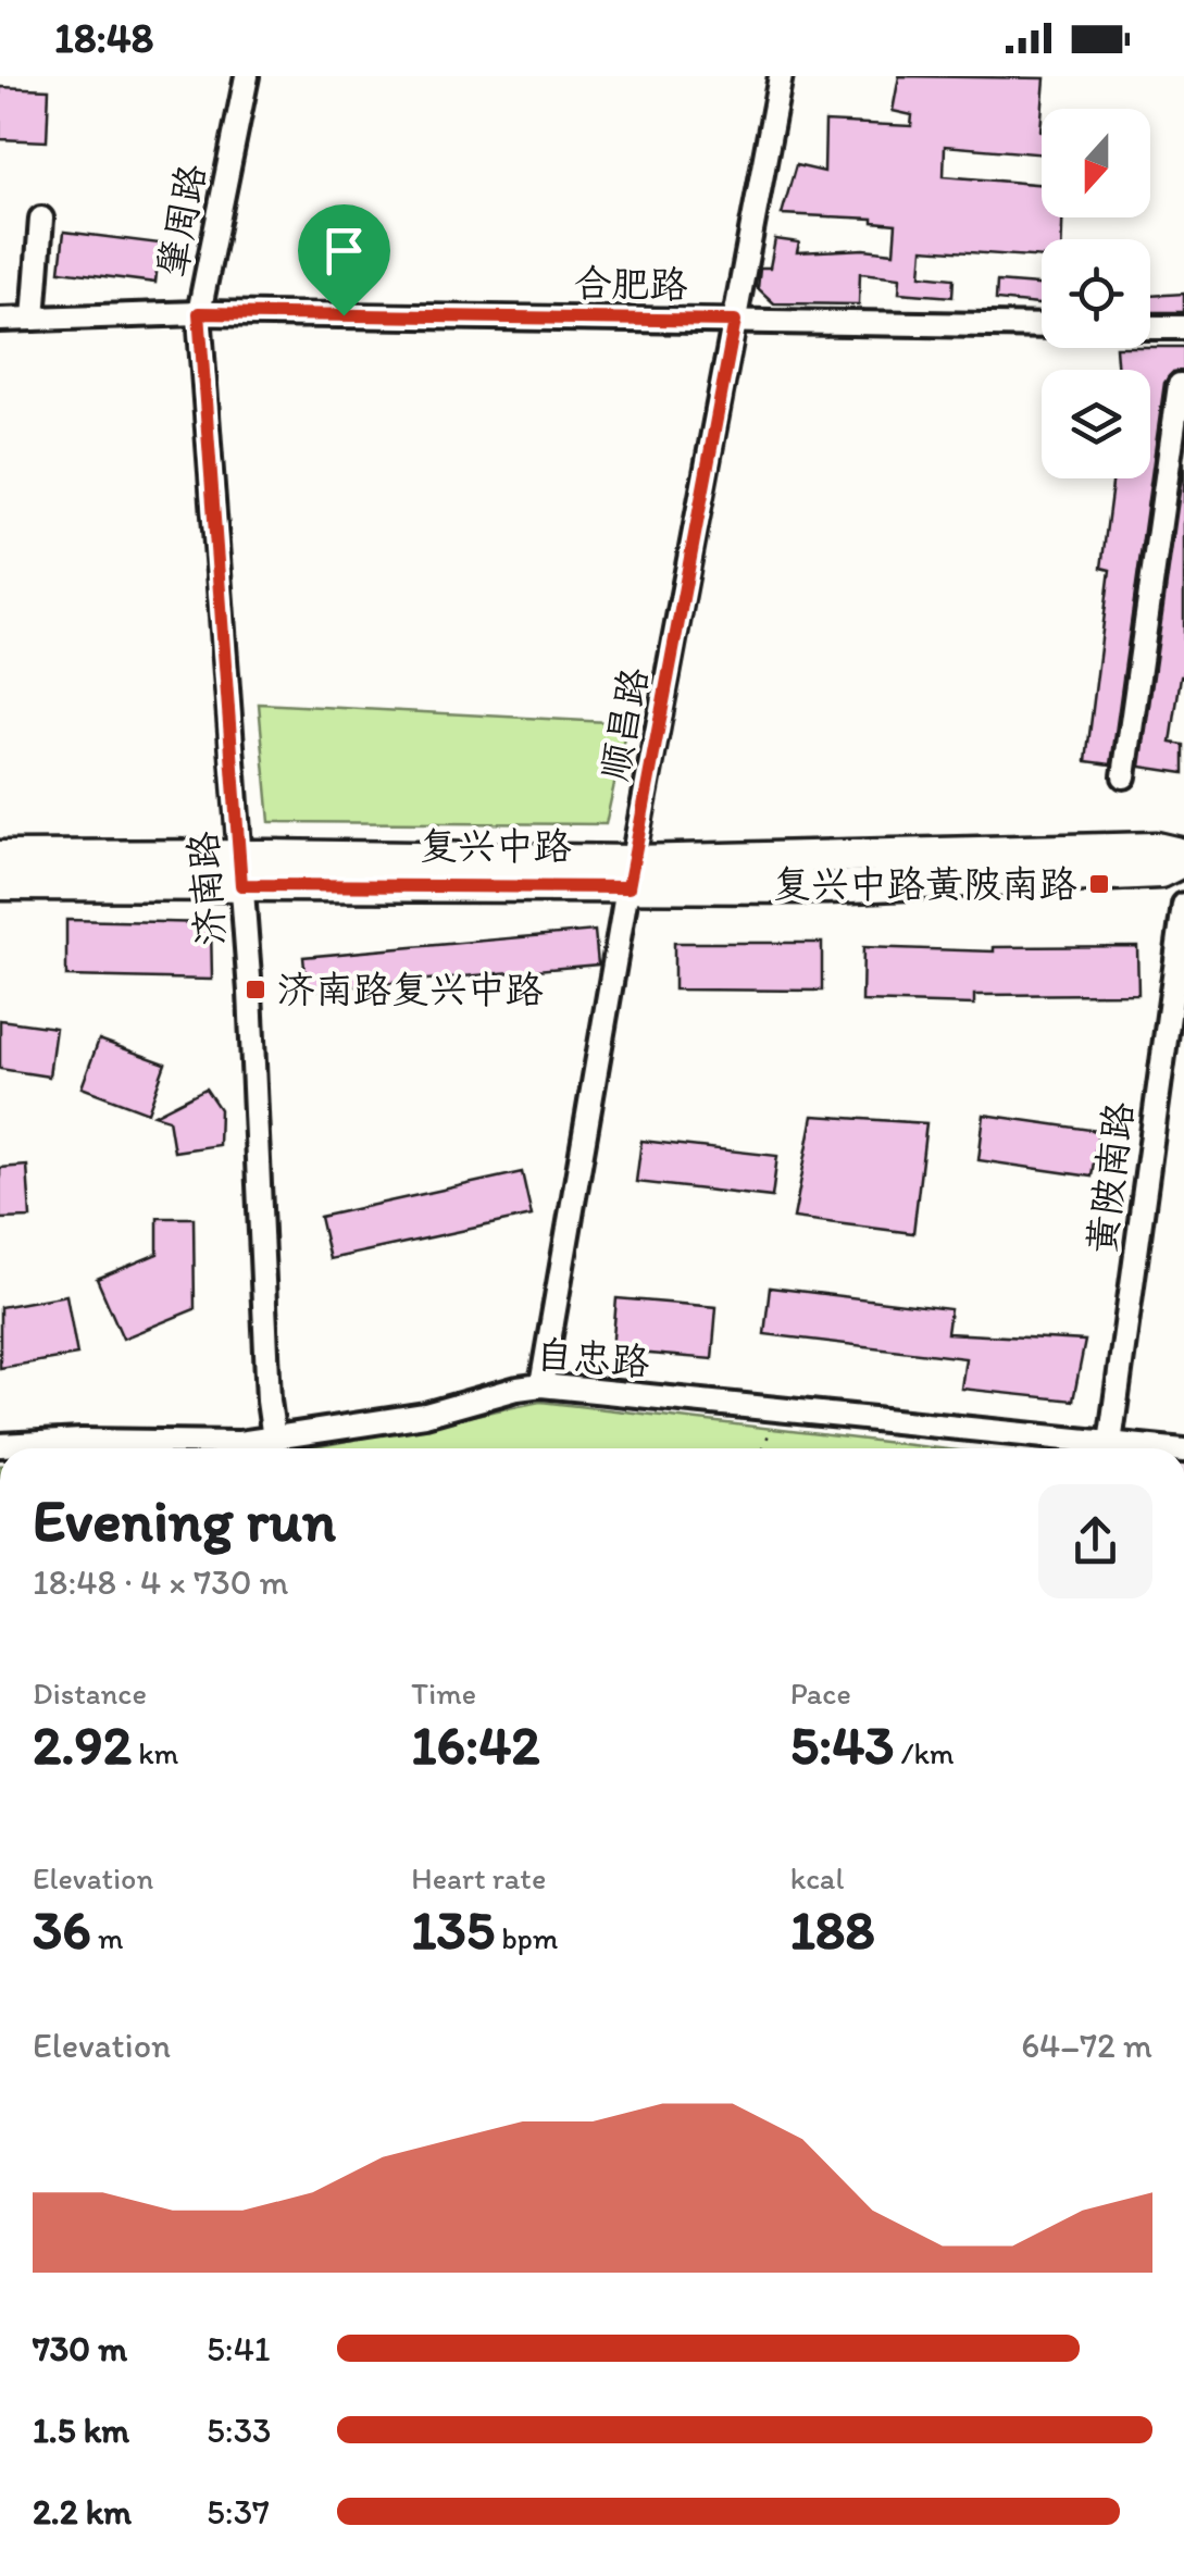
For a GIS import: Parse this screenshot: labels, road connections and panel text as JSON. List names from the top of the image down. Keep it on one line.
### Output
{"streets":{"main road":["复兴中路"],"street":["肇周路","合肥路","顺昌路","济南路","黄陂南路","自忠路"]},"crossings":[["肇周路","合肥路"],["肇周路","济南路"],["合肥路","顺昌路"],["合肥路","济南路"],["顺昌路","复兴中路"],["顺昌路","自忠路"],["复兴中路","济南路"]],"places":{"transit":["复兴中路黄陂南路","济南路复兴中路"]},"north":"bottom","page":{"status":"18:48","heading":["Evening run","18:48 · 4 × 730 m"],"stats":[["Distance","2.92 km"],["Time","16:42"],["Pace","5:43 /km"],["Elevation","36 m"],["Heart rate","135 bpm"],["kcal","188"]],"chart":["Elevation","64–72 m"],"list":[{"name":"730 m","note":"5:41"},{"name":"1.5 km","note":"5:33"},{"name":"2.2 km","note":"5:37"}]}}
